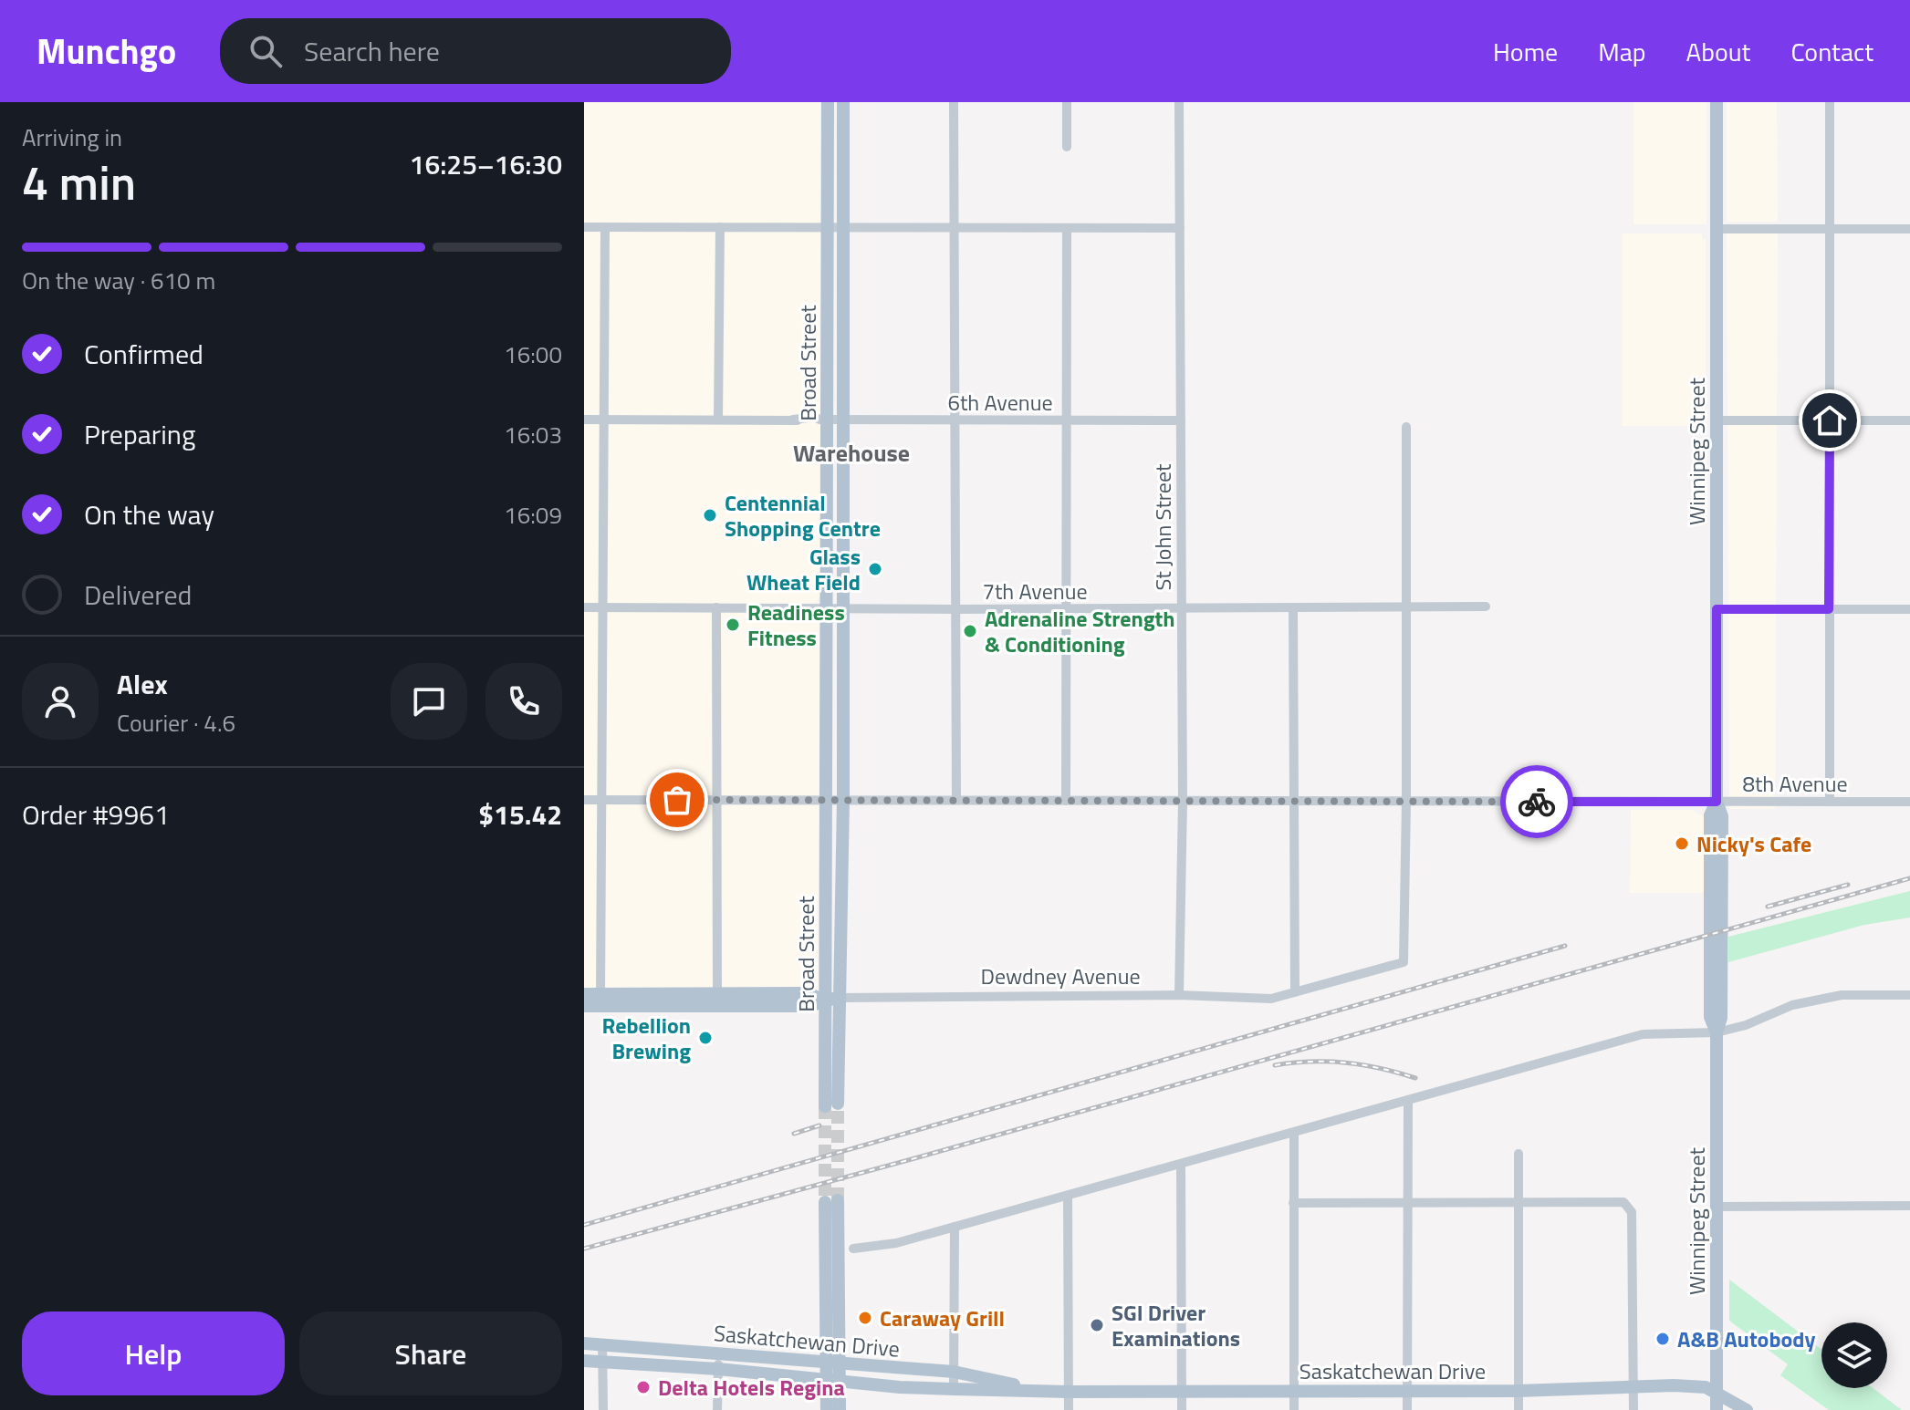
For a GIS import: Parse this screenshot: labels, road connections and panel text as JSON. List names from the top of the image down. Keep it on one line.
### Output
{"streets":{"main road":["Broad Street","Winnipeg Street","Dewdney Avenue","Saskatchewan Drive"],"street":["6th Avenue","St John Street","7th Avenue","8th Avenue"]},"crossings":[["Broad Street","6th Avenue"],["Broad Street","7th Avenue"],["Broad Street","8th Avenue"],["Broad Street","Dewdney Avenue"],["6th Avenue","St John Street"],["Winnipeg Street","8th Avenue"],["Winnipeg Street","Saskatchewan Drive"],["St John Street","7th Avenue"],["St John Street","8th Avenue"],["St John Street","Dewdney Avenue"],["8th Avenue","Dewdney Avenue"]],"districts":["Warehouse"],"places":["Centennial Shopping Centre","Glass Wheat Field","Readiness Fitness","Adrenaline Strength & Conditioning","Nicky's Cafe","Rebellion Brewing","Caraway Grill","SGI Driver Examinations","A&B Autobody","Delta Hotels Regina"],"page":{"header":"Munchgo","search":"Search here","nav":["Home","Map","About","Contact"],"heading":["4 min","Arriving in","16:25–16:30"],"panel":["Alex","Courier · 4.6","Order #9961","$15.42"],"bar":"On the way · 610 m","list":[["Confirmed","16:00"],["Preparing","16:03"],["On the way","16:09"],"Delivered"],"buttons":["Help","Share"]}}
